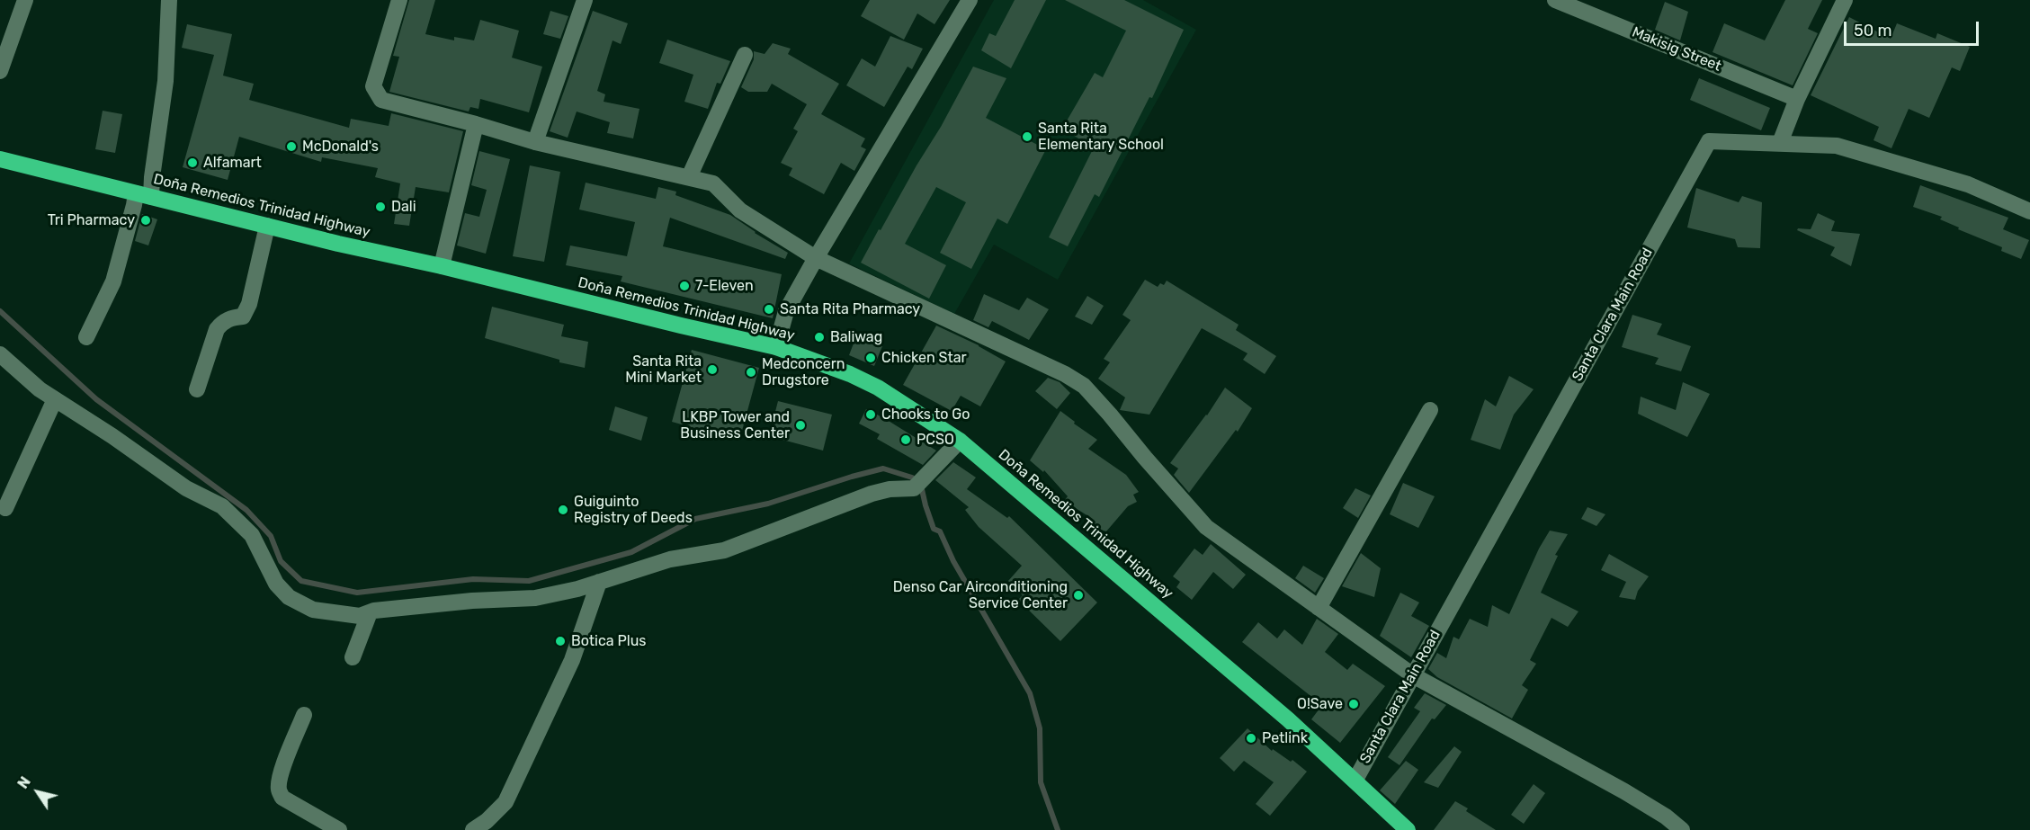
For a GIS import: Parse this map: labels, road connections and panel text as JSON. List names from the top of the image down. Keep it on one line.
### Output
{"streets":{"highway":["Doña Remedios Trinidad Highway"],"street":["Makisig Street","Santa Clara Main Road"]},"crossings":[["Doña Remedios Trinidad Highway","Santa Clara Main Road"]],"places":["Santa Rita Elementary School","McDonald's","Alfamart","Dali","Tri Pharmacy","7-Eleven","Santa Rita Pharmacy","Baliwag","Chicken Star","Santa Rita Mini Market","Medconcern Drugstore","Chooks to Go","LKBP Tower and Business Center","PCSO","Guiguinto Registry of Deeds","Denso Car Airconditioning Service Center","Botica Plus","O!Save","Petlink"],"scale_bar":"50 m","north":"top left"}
